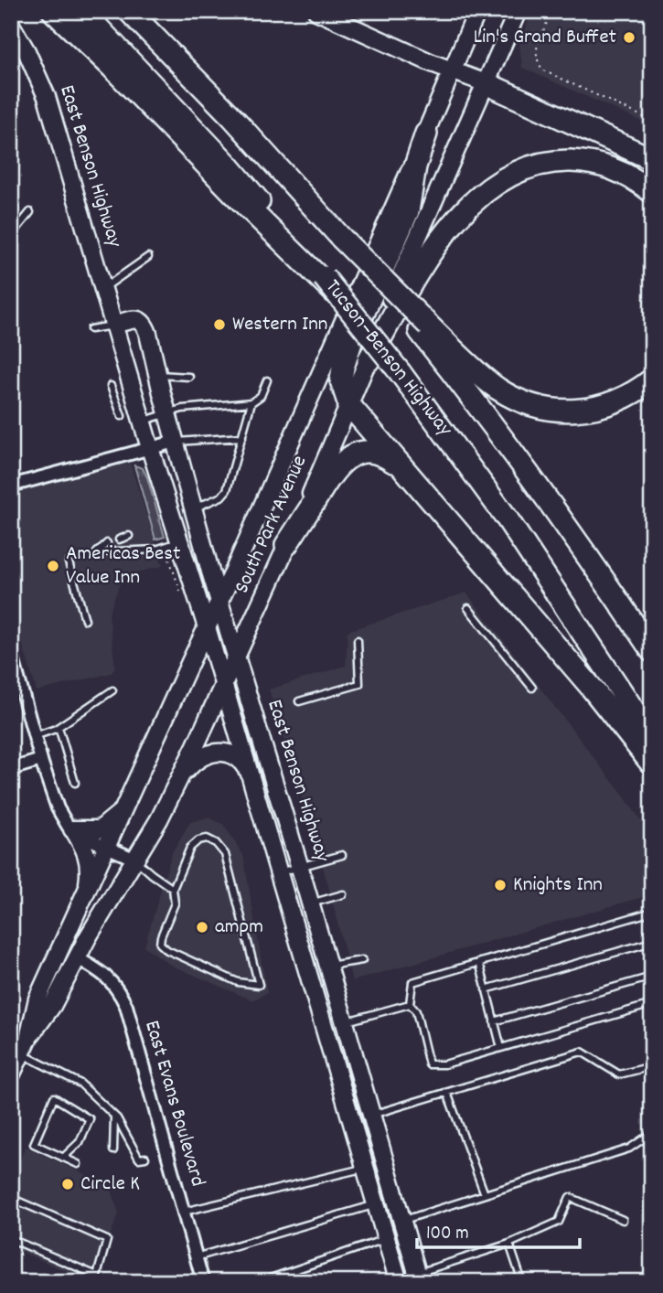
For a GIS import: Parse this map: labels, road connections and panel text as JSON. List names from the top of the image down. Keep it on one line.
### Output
{"streets":{"highway":["Tucson–Benson Highway"],"main road":["East Benson Highway","South Park Avenue"],"street":["East Evans Boulevard"]},"crossings":[["East Benson Highway","South Park Avenue"],["South Park Avenue","East Evans Boulevard"]],"places":["Lin's Grand Buffet","Western Inn","Americas Best Value Inn","Knights Inn","ampm","Circle K"],"scale_bar":"100 m"}
